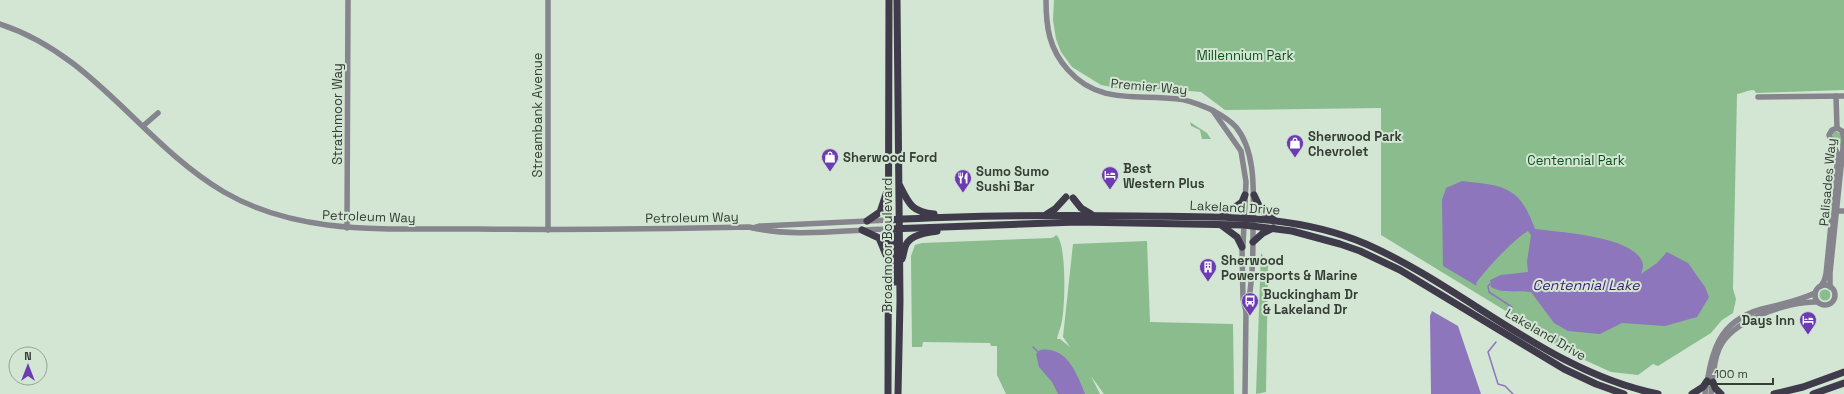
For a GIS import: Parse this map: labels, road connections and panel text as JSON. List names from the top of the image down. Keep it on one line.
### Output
{"streets":{"main road":["Lakeland Drive","Broadmoor Boulevard"],"street":["Premier Way","Strathmoor Way","Streambank Avenue","Palisades Way","Petroleum Way"]},"crossings":[["Premier Way","Lakeland Drive"],["Strathmoor Way","Petroleum Way"],["Streambank Avenue","Petroleum Way"],["Lakeland Drive","Petroleum Way"],["Lakeland Drive","Broadmoor Boulevard"],["Petroleum Way","Broadmoor Boulevard"]],"water":["Centennial Lake"],"parks":["Millennium Park","Centennial Park"],"places":{"shop":["Sherwood Park Chevrolet","Sherwood Ford"],"hotel":["Best Western Plus","Days Inn"],"restaurant":["Sumo Sumo Sushi Bar"],"building":["Sherwood Powersports & Marine"],"bus stop":["Buckingham Dr & Lakeland Dr"]},"scale_bar":"100 m","north":"top"}
